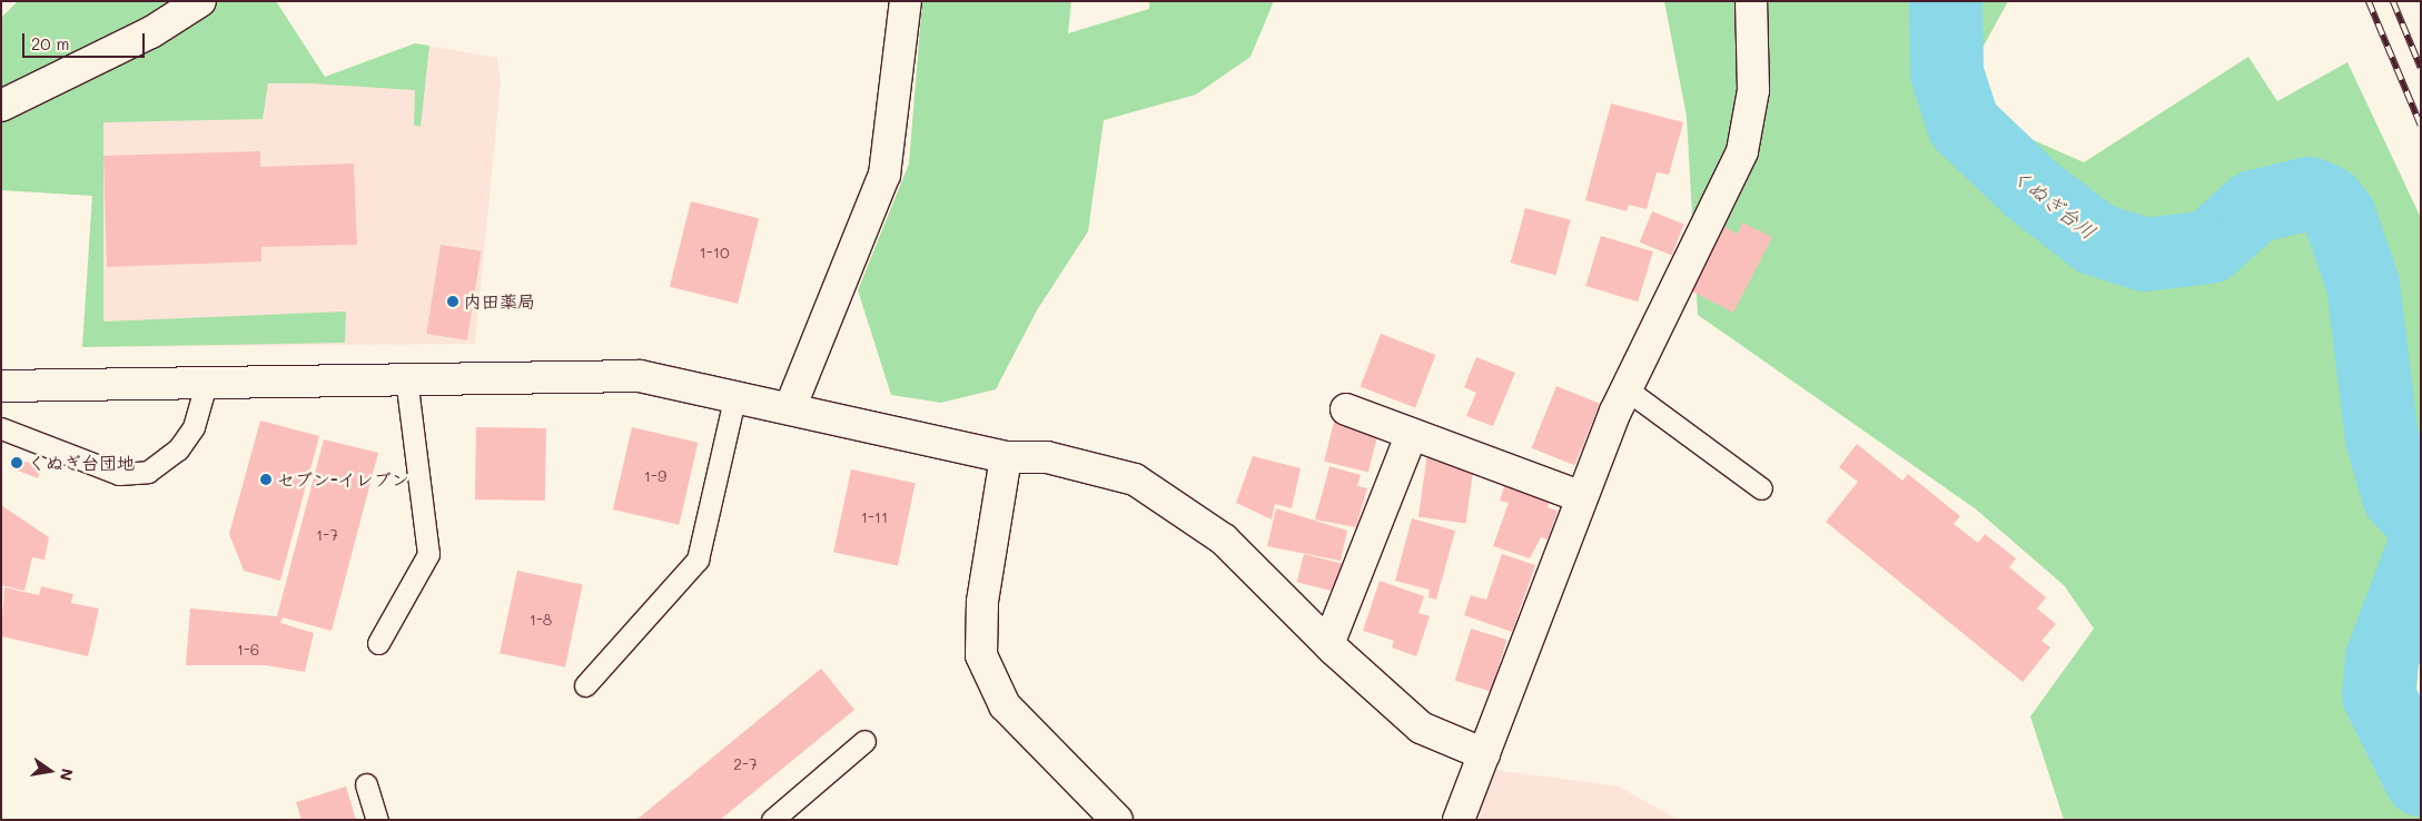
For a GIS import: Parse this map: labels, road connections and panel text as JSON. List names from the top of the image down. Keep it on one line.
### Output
{"water":["くぬぎ台川"],"places":["内田薬局","くぬぎ台団地","セブン-イレブン"],"house_numbers":["1-10","1-9","1-11","1-7","1-8","1-6","2-7"],"scale_bar":"20 m","north":"right"}
